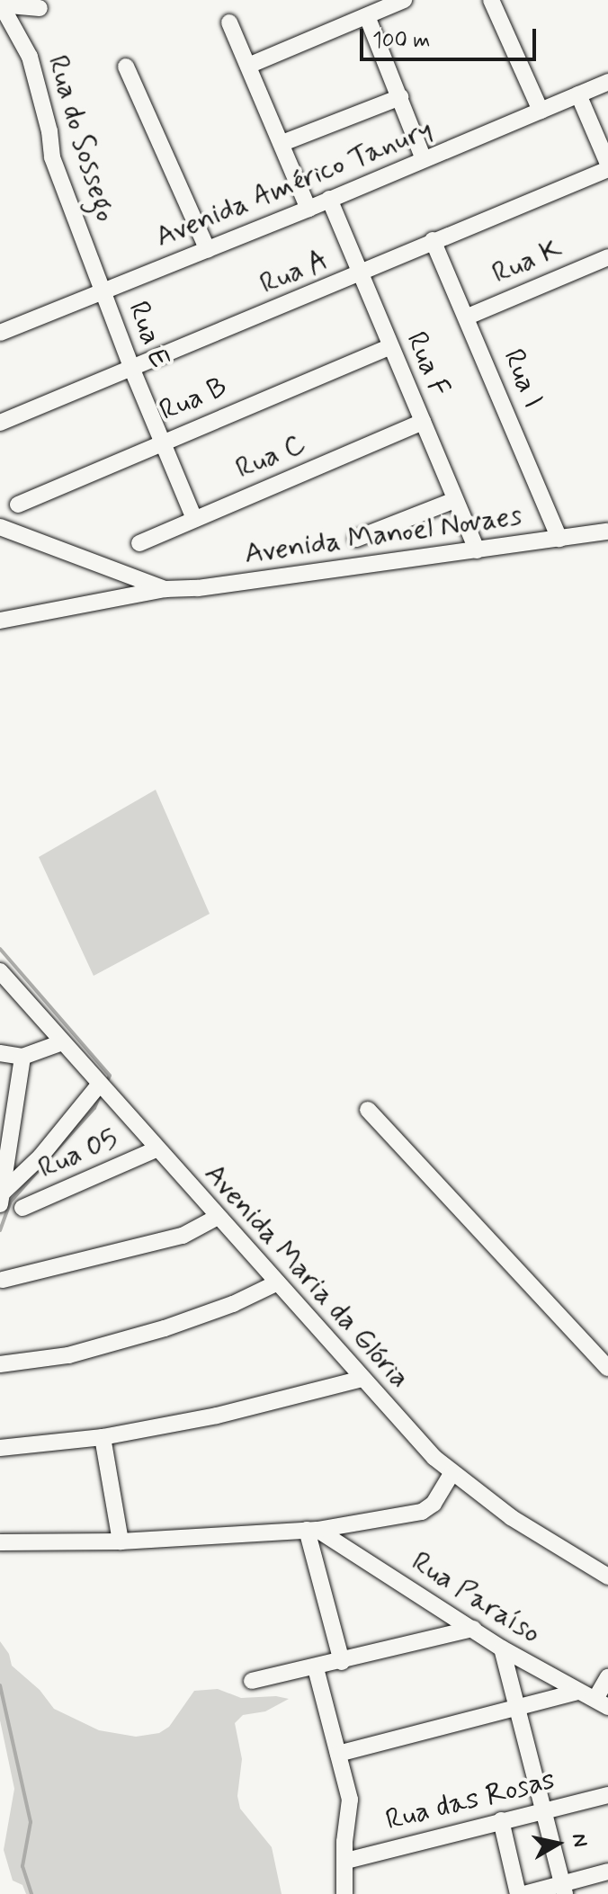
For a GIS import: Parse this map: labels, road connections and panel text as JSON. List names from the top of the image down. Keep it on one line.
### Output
{"streets":{"street":["Rua do Sossego","Avenida Américo Tanury","Rua K","Rua A","Rua E","Rua F","Rua I","Rua B","Rua C","Avenida Manoel Novaes","Rua 05","Avenida Maria da Glória","Rua Paraíso","Rua das Rosas"]},"crossings":[["Rua do Sossego","Avenida Américo Tanury"],["Rua do Sossego","Rua E"],["Avenida Américo Tanury","Rua E"],["Avenida Américo Tanury","Rua F"],["Rua K","Rua I"],["Rua A","Rua E"],["Rua A","Rua F"],["Rua A","Rua I"],["Rua E","Rua B"],["Rua E","Rua C"],["Rua F","Rua B"],["Rua F","Rua C"],["Rua F","Avenida Manoel Novaes"],["Rua I","Avenida Manoel Novaes"],["Rua 05","Avenida Maria da Glória"]],"scale_bar":"100 m","north":"right"}
